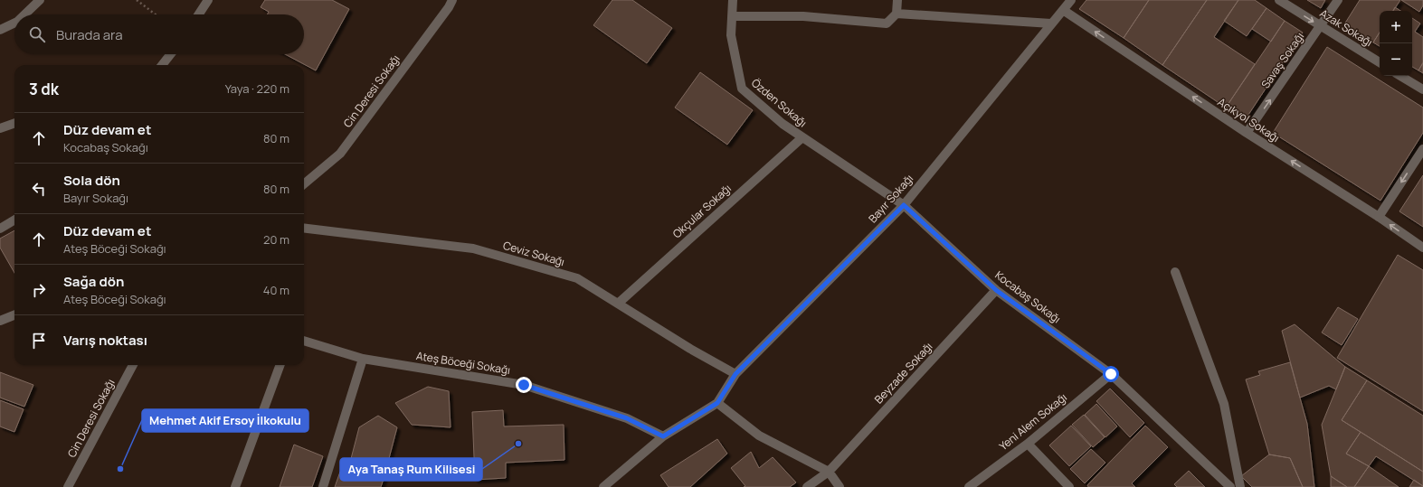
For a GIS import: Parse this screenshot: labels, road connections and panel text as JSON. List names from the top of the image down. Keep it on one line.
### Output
{"streets":{"street":["Azak Sokağı","Savaş Sokağı","Cin Deresi Sokağı","Özden Sokağı","Açıkyol Sokağı","Bayır Sokağı","Okçular Sokağı","Ceviz Sokağı","Kocabaş Sokağı","Ateş Böceği Sokağı","Beyzade Sokağı","Yeni Alem Sokağı"]},"crossings":[["Azak Sokağı","Savaş Sokağı"],["Savaş Sokağı","Açıkyol Sokağı"],["Özden Sokağı","Okçular Sokağı"],["Özden Sokağı","Kocabaş Sokağı"],["Açıkyol Sokağı","Bayır Sokağı"],["Bayır Sokağı","Ceviz Sokağı"],["Bayır Sokağı","Kocabaş Sokağı"],["Okçular Sokağı","Ceviz Sokağı"],["Okçular Sokağı","Kocabaş Sokağı"],["Kocabaş Sokağı","Beyzade Sokağı"],["Kocabaş Sokağı","Yeni Alem Sokağı"]],"one_way":["Azak Sokağı","Savaş Sokağı","Açıkyol Sokağı"],"places":["Aya Tanaş Rum Kilisesi","Mehmet Akif Ersoy İlkokulu"],"page":{"map_buttons":["+","−"],"search":"Burada ara","heading":["3 dk","Yaya · 220 m"],"list":[["Düz devam et","Kocabaş Sokağı","80 m"],["Sola dön","Bayır Sokağı","80 m"],["Düz devam et","Ateş Böceği Sokağı","20 m"],["Sağa dön","Ateş Böceği Sokağı","40 m"],"Varış noktası"]}}
